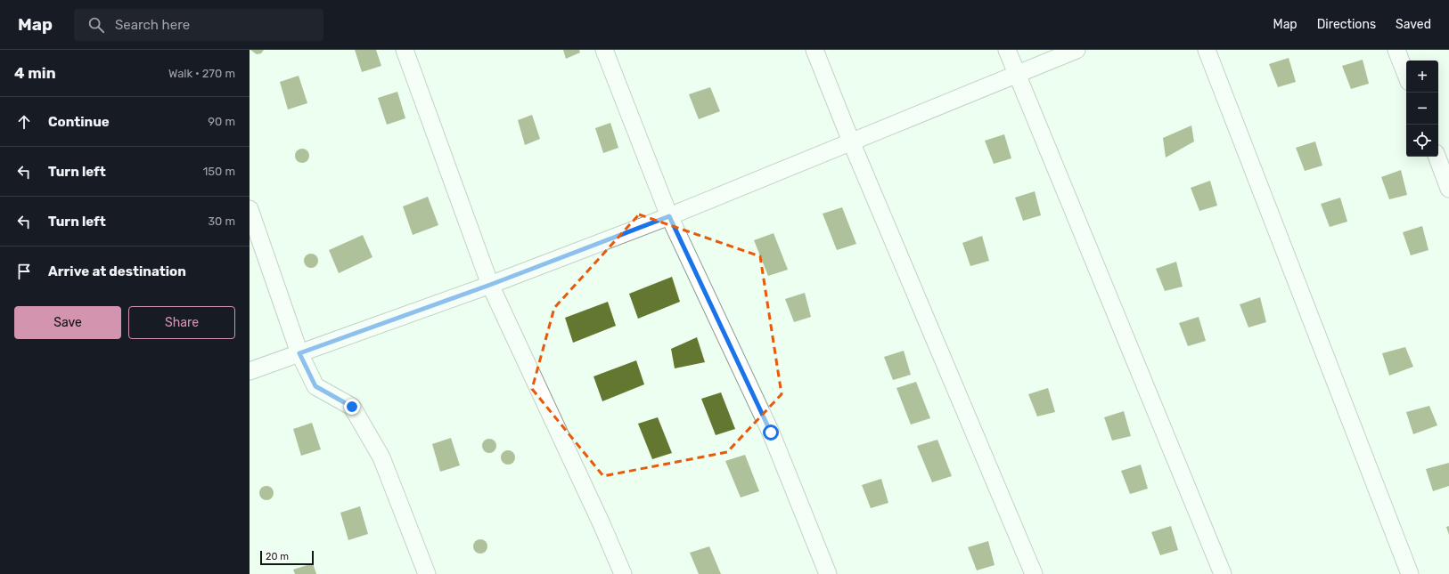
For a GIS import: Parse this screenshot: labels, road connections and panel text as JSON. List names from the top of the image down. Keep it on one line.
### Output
{"scale_bar":"20 m","page":{"header":"Map","search":"Search here","nav":["Map","Directions","Saved"],"heading":["4 min","Walk · 270 m"],"map_buttons":["+","−"],"list":[["Continue","90 m"],["Turn left","150 m"],["Turn left","30 m"],"Arrive at destination"],"buttons":["Save","Share"],"scale":"20 m"}}
